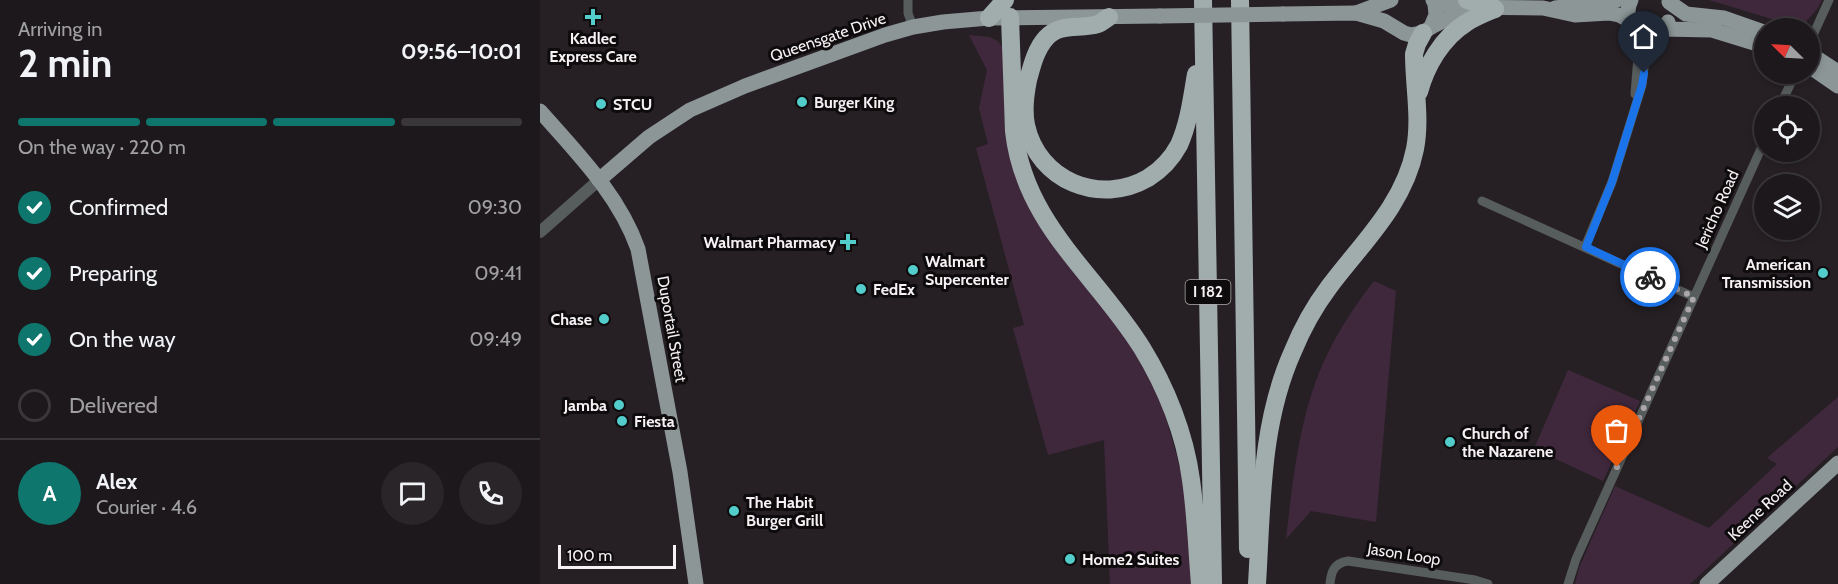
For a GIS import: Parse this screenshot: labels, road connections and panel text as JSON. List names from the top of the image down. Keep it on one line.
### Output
{"streets":{"highway":["I 182"],"main road":["Queensgate Drive","Duportail Street","Keene Road"],"street":["Jericho Road","Jason Loop"]},"crossings":[["Queensgate Drive","Duportail Street"]],"places":{"health":["Kadlec Express Care","Walmart Pharmacy"],"other":["Burger King","STCU","Walmart Supercenter","American Transmission","FedEx","Chase","Jamba","Fiesta","Church of the Nazarene","The Habit Burger Grill","Home2 Suites"]},"scale_bar":"100 m","north":"top left","page":{"heading":["2 min","Arriving in","09:56–10:01"],"panel":["Alex","Courier · 4.6"],"bar":"On the way · 220 m","list":[["Confirmed","09:30"],["Preparing","09:41"],["On the way","09:49"],"Delivered"],"round":"A","scale":"100 m"}}
